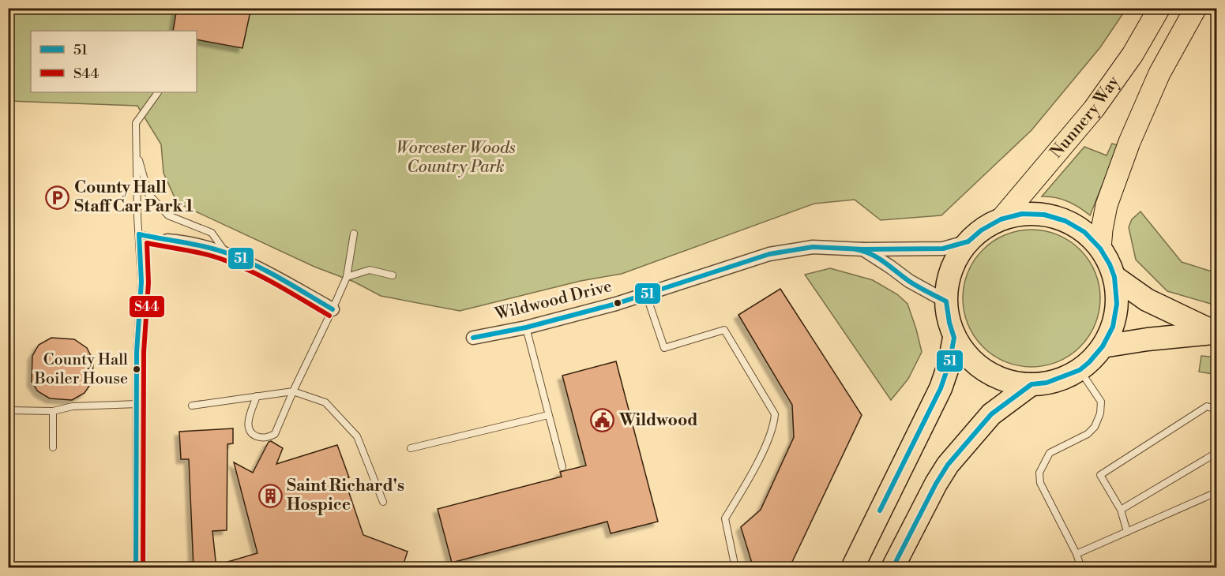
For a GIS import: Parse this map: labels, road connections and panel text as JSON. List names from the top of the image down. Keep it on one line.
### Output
{"streets":{"main road":["Nunnery Way"],"street":["Wildwood Drive"]},"parks":["Worcester Woods Country Park"],"places":{"parking":["County Hall Staff Car Park 1"],"other":["County Hall Boiler House"],"public building":["Wildwood"],"building":["Saint Richard's Hospice"]},"lines":["transit line 51","transit line S44"],"legend":["51","S44"]}
